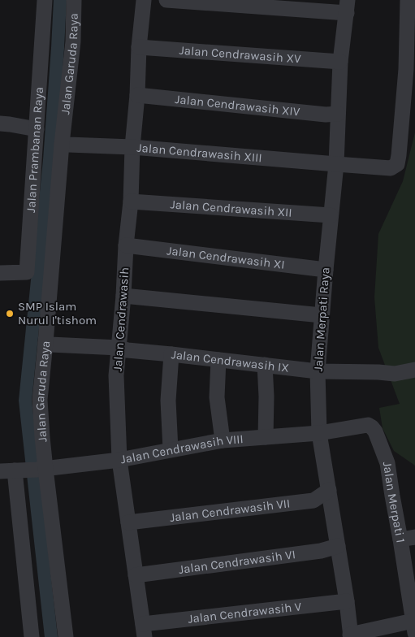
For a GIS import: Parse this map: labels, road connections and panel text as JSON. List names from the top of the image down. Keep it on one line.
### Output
{"streets":{"street":["Jalan Cendrawasih XV","Jalan Garuda Raya","Jalan Cendrawasih XIV","Jalan Prambanan Raya","Jalan Cendrawasih XIII","Jalan Cendrawasih XII","Jalan Cendrawasih XI","Jalan Cendrawasih","Jalan Merpati Raya","Jalan Cendrawasih IX","Jalan Cendrawasih VIII","Jalan Merpati 1","Jalan Cendrawasih VII","Jalan Cendrawasih VI","Jalan Cendrawasih V"]},"crossings":[["Jalan Cendrawasih XV","Jalan Cendrawasih"],["Jalan Cendrawasih XV","Jalan Merpati Raya"],["Jalan Garuda Raya","Jalan Cendrawasih XIII"],["Jalan Garuda Raya","Jalan Cendrawasih IX"],["Jalan Garuda Raya","Jalan Cendrawasih VIII"],["Jalan Cendrawasih XIV","Jalan Cendrawasih"],["Jalan Cendrawasih XIV","Jalan Merpati Raya"],["Jalan Cendrawasih XIII","Jalan Cendrawasih"],["Jalan Cendrawasih XIII","Jalan Merpati Raya"],["Jalan Cendrawasih XII","Jalan Cendrawasih"],["Jalan Cendrawasih XII","Jalan Merpati Raya"],["Jalan Cendrawasih XI","Jalan Cendrawasih"],["Jalan Cendrawasih XI","Jalan Merpati Raya"],["Jalan Cendrawasih","Jalan Cendrawasih IX"],["Jalan Cendrawasih","Jalan Cendrawasih VIII"],["Jalan Cendrawasih","Jalan Cendrawasih VII"],["Jalan Cendrawasih","Jalan Cendrawasih VI"],["Jalan Cendrawasih","Jalan Cendrawasih V"],["Jalan Merpati Raya","Jalan Cendrawasih IX"],["Jalan Merpati Raya","Jalan Cendrawasih VIII"],["Jalan Merpati Raya","Jalan Merpati 1"],["Jalan Merpati Raya","Jalan Cendrawasih VII"],["Jalan Merpati Raya","Jalan Cendrawasih VI"],["Jalan Merpati Raya","Jalan Cendrawasih V"],["Jalan Cendrawasih VIII","Jalan Merpati 1"]],"places":["SMP Islam Nurul I'tishom"]}
